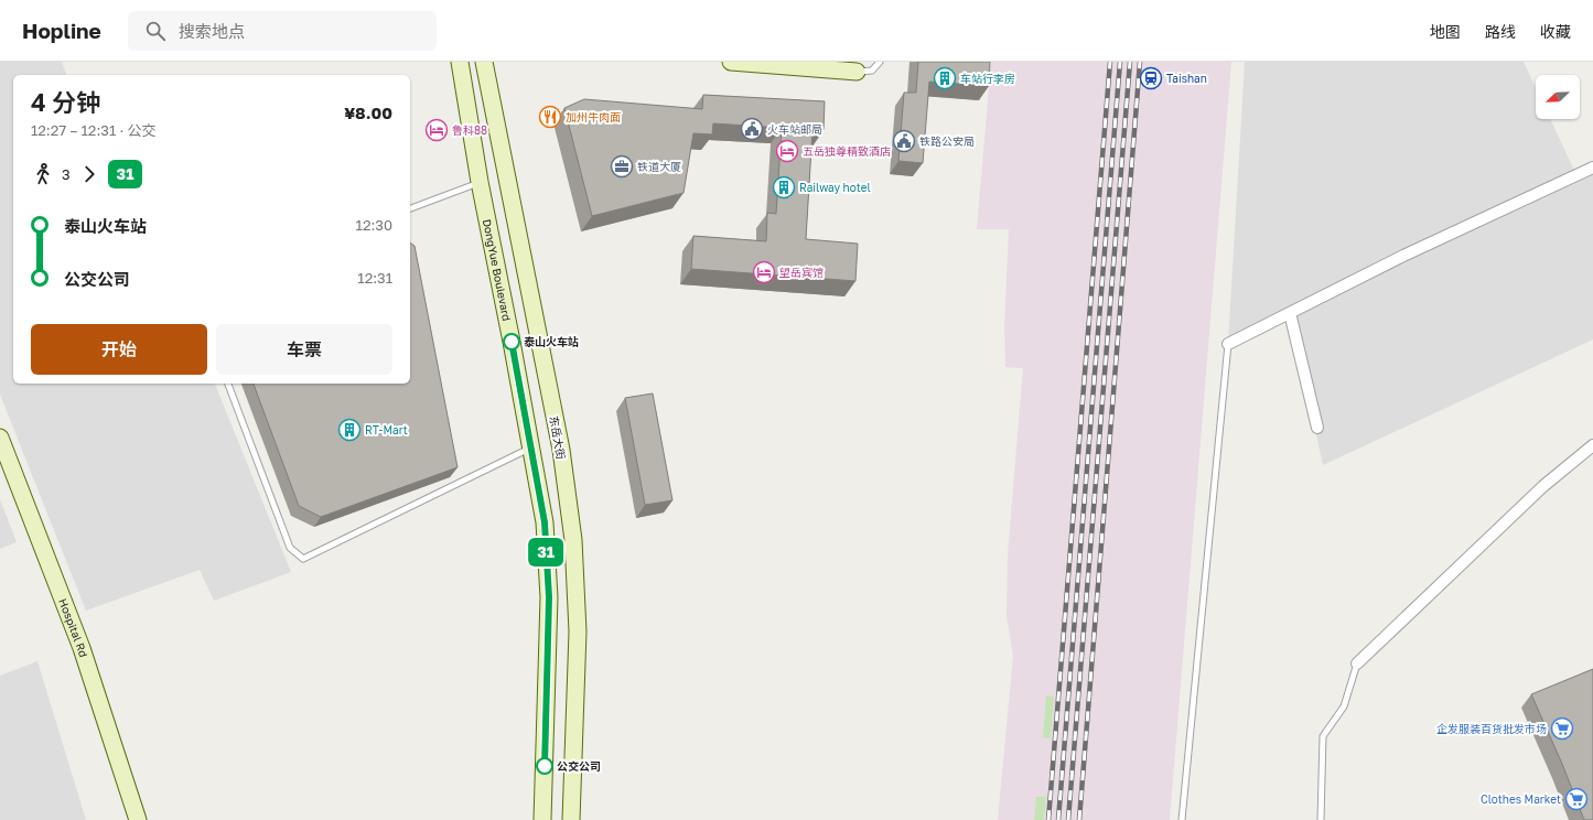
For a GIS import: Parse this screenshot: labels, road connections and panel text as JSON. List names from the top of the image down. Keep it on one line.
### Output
{"streets":{"main road":["DongYue Boulevard","东岳大街","Hospital Rd"]},"places":{"building":["车站行李房","Railway hotel","RT-Mart"],"station":["Taishan"],"restaurant":["加州牛肉面"],"public building":["火车站邮局","铁路公安局"],"hotel":["鲁科88","五岳独尊精致酒店","望岳宾馆"],"office":["铁道大厦"],"other":["泰山火车站","公交公司"],"supermarket":["企发服装百货批发市场","Clothes Market"]},"lines":["bus line 31"],"north":"bottom left","page":{"header":"Hopline","search":"搜索地点","nav":["地图","路线","收藏"],"on_map":"31","heading":["4 分钟","12:27 – 12:31 · 公交","¥8.00"],"legs":["3","31"],"list":[{"name":"泰山火车站","value":"12:30"},{"name":"公交公司","value":"12:31"}],"buttons":["开始","车票"]}}
